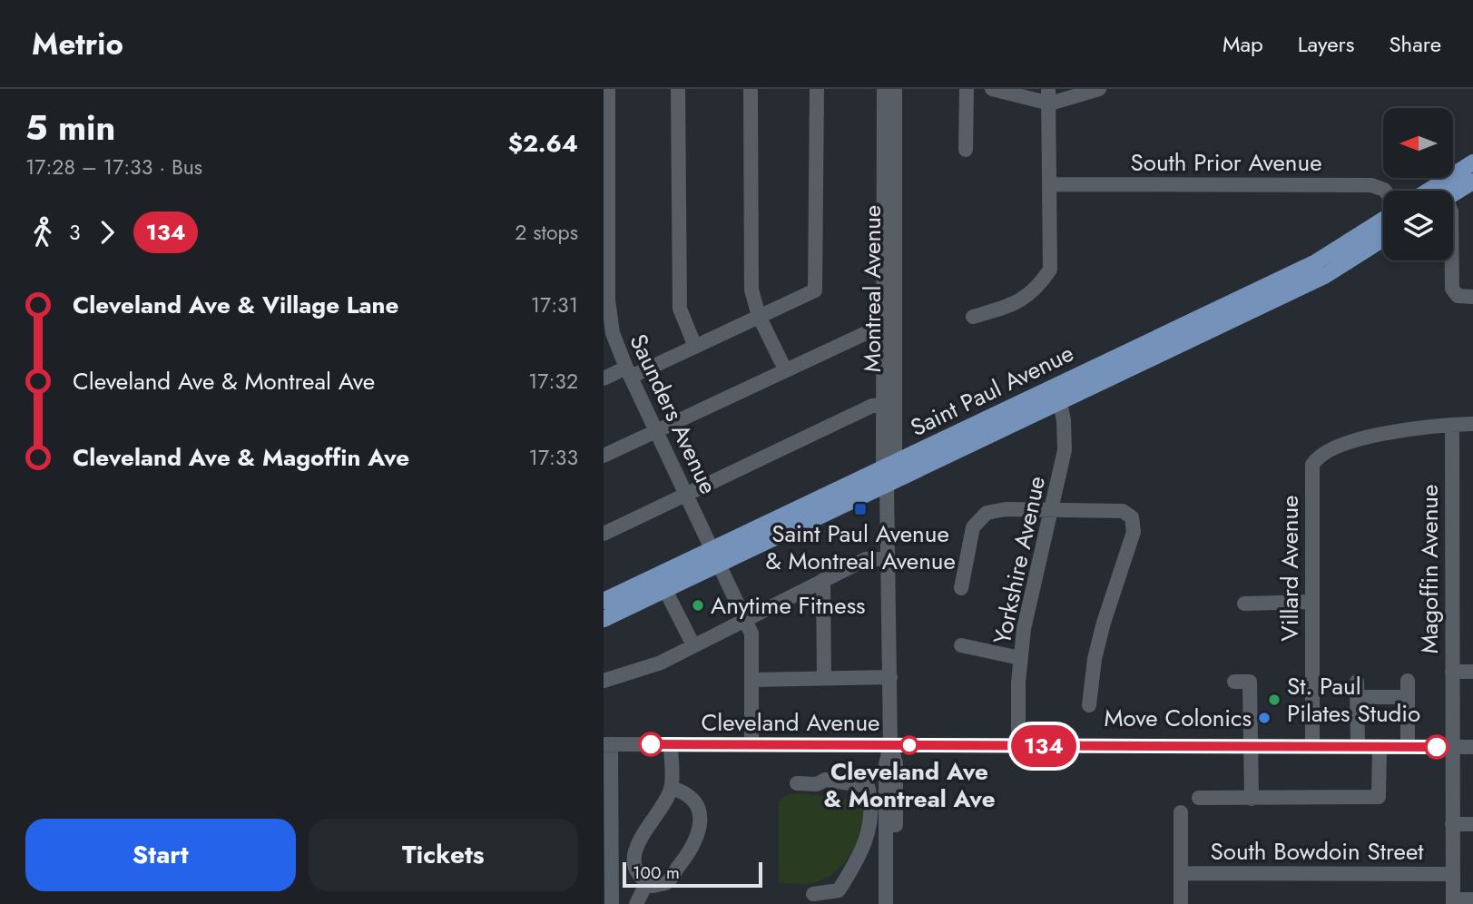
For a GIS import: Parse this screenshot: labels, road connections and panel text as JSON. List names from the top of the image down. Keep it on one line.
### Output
{"streets":{"main road":["Saint Paul Avenue"],"street":["South Prior Avenue","Montreal Avenue","Saunders Avenue","Yorkshire Avenue","Villard Avenue","Magoffin Avenue","Cleveland Avenue","South Bowdoin Street"]},"crossings":[["Montreal Avenue","Saint Paul Avenue"],["Montreal Avenue","Cleveland Avenue"],["Saint Paul Avenue","Saunders Avenue"],["Saint Paul Avenue","Yorkshire Avenue"],["Saunders Avenue","Cleveland Avenue"],["Yorkshire Avenue","Cleveland Avenue"],["Villard Avenue","Magoffin Avenue"],["Villard Avenue","Cleveland Avenue"],["Magoffin Avenue","Cleveland Avenue"],["Magoffin Avenue","South Bowdoin Street"]],"places":{"transit":["Saint Paul Avenue & Montreal Avenue"],"other":["Anytime Fitness","St. Paul Pilates Studio","Move Colonics","Cleveland Ave & Montreal Ave"]},"lines":["bus line 134"],"scale_bar":"100 m","north":"left","page":{"header":"Metrio","nav":["Map","Layers","Share"],"heading":["5 min","17:28 – 17:33 · Bus","$2.64"],"on_map":"134","legs":["3","134","2 stops"],"list":[{"name":"Cleveland Ave & Village Lane","value":"17:31"},{"name":"Cleveland Ave & Montreal Ave","value":"17:32"},{"name":"Cleveland Ave & Magoffin Ave","value":"17:33"}],"buttons":["Start","Tickets"],"scale":"100 m"}}
